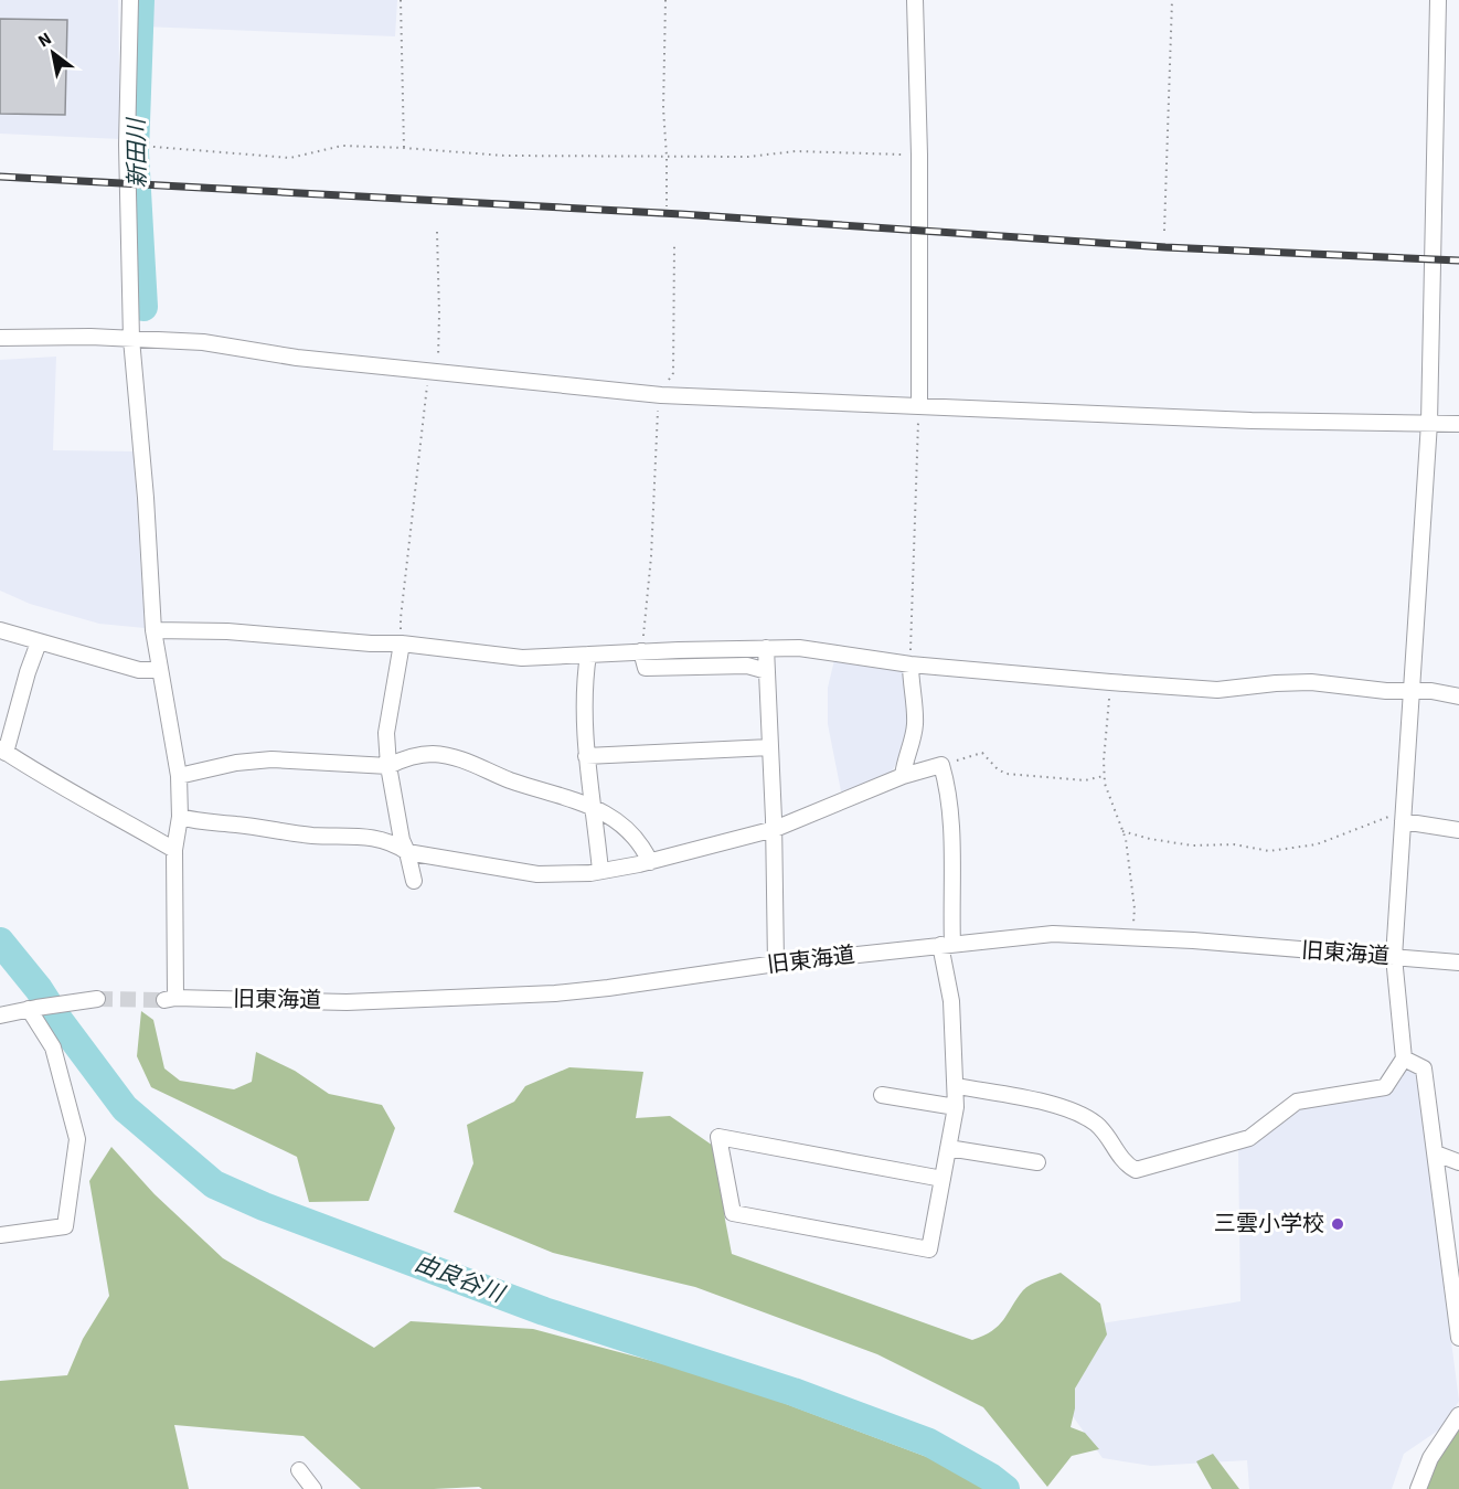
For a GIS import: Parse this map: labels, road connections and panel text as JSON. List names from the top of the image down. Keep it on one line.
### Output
{"streets":{"street":["旧東海道"]},"water":["新田川","由良谷川"],"places":["三雲小学校"],"north":"top left"}
